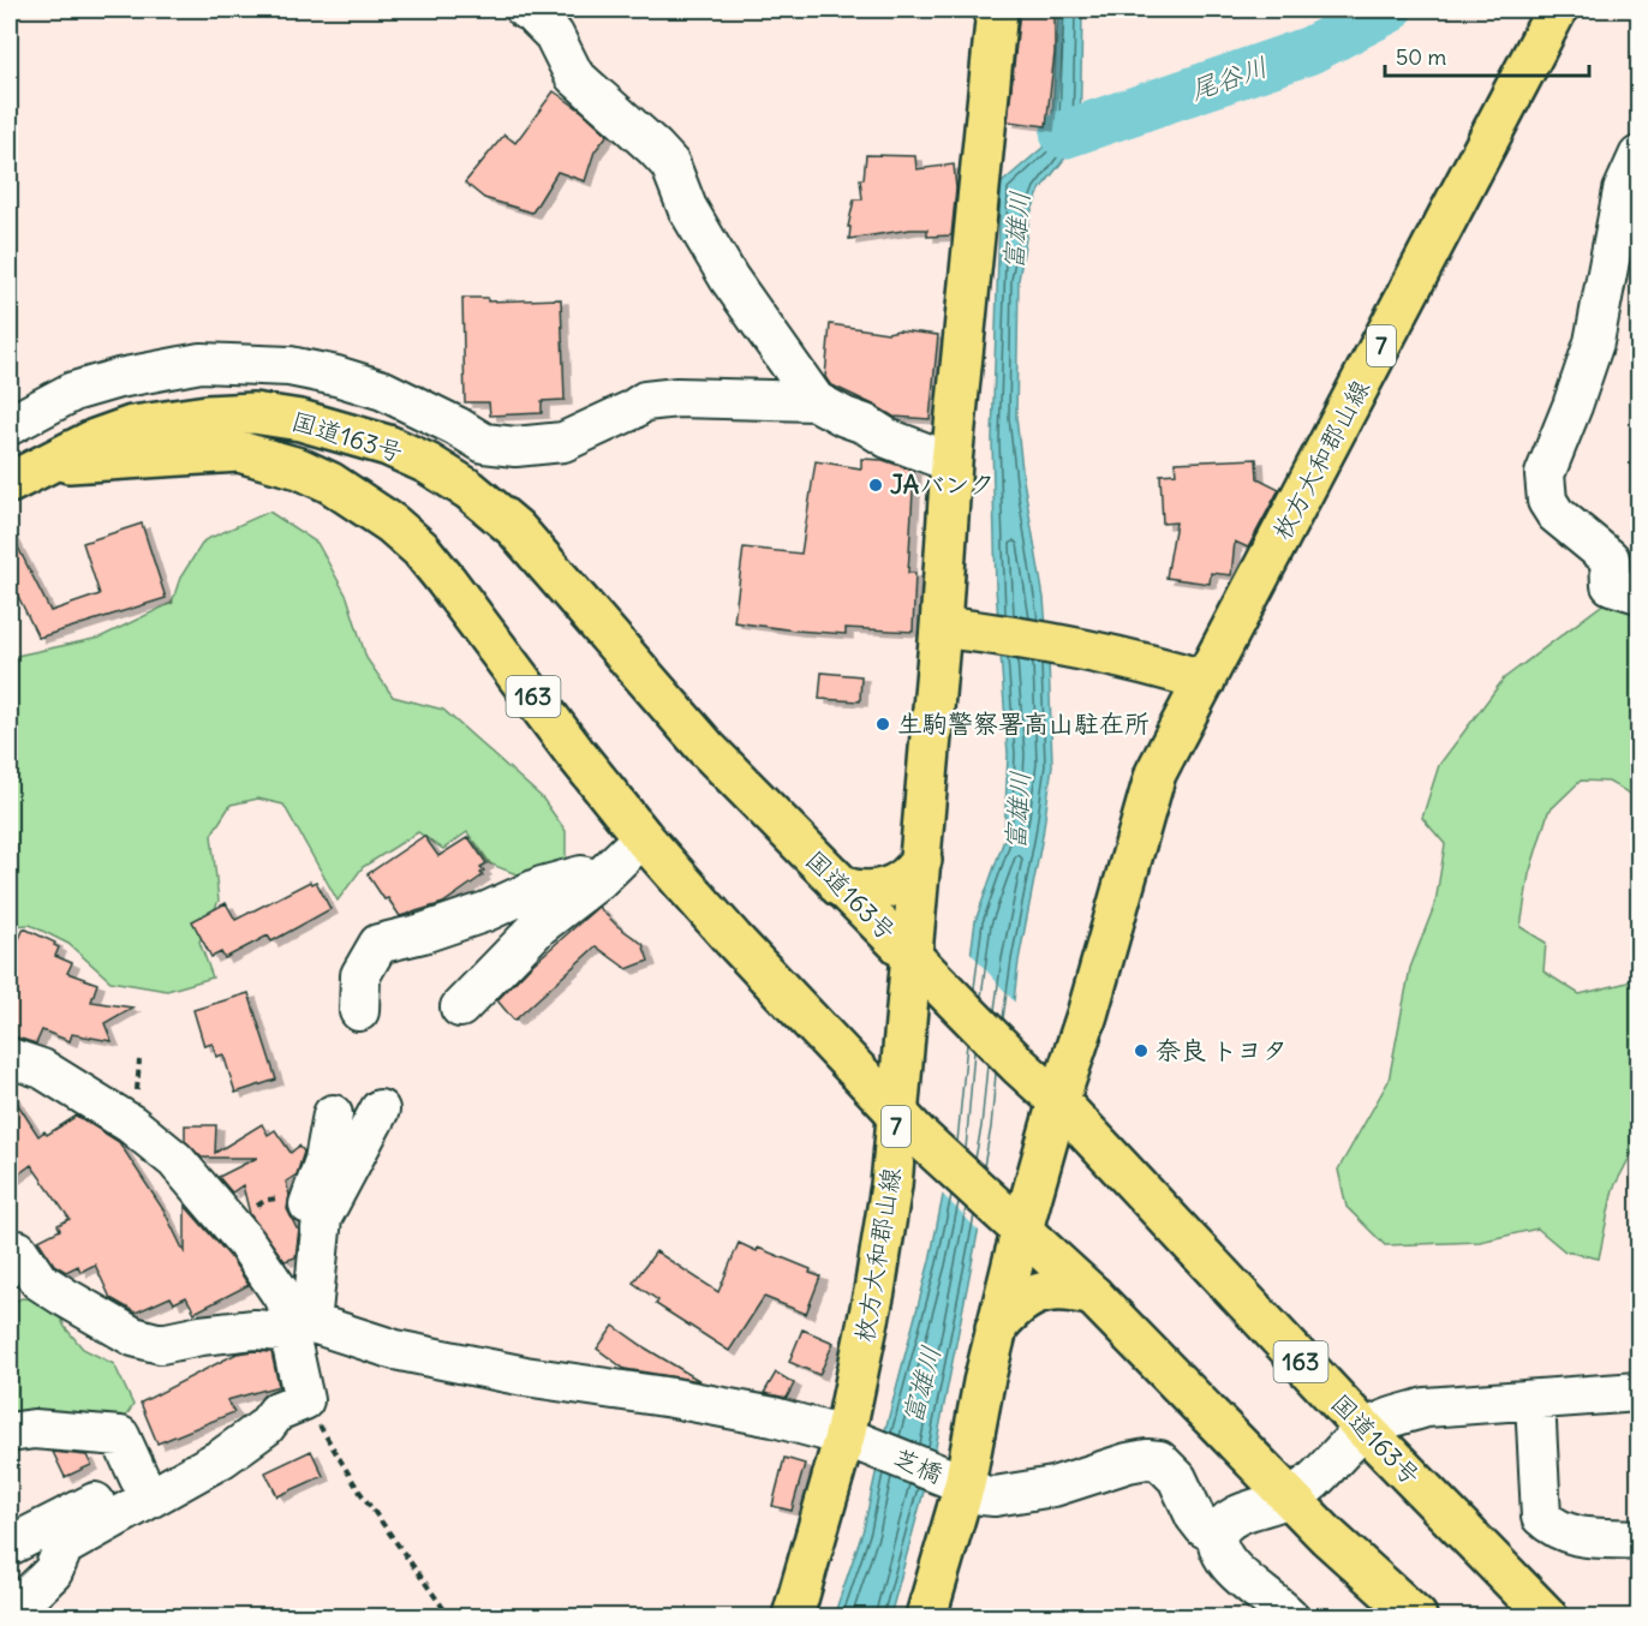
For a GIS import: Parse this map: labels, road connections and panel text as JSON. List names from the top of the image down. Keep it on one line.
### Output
{"streets":{"main road":["7","国道163号","枚方大和郡山線","163"],"street":["芝橋"]},"crossings":[["国道163号","枚方大和郡山線"],["枚方大和郡山線","芝橋"]],"water":["尾谷川","富雄川"],"places":["JAバンク","生駒警察署高山駐在所","奈良 トヨタ"],"scale_bar":"50 m"}
